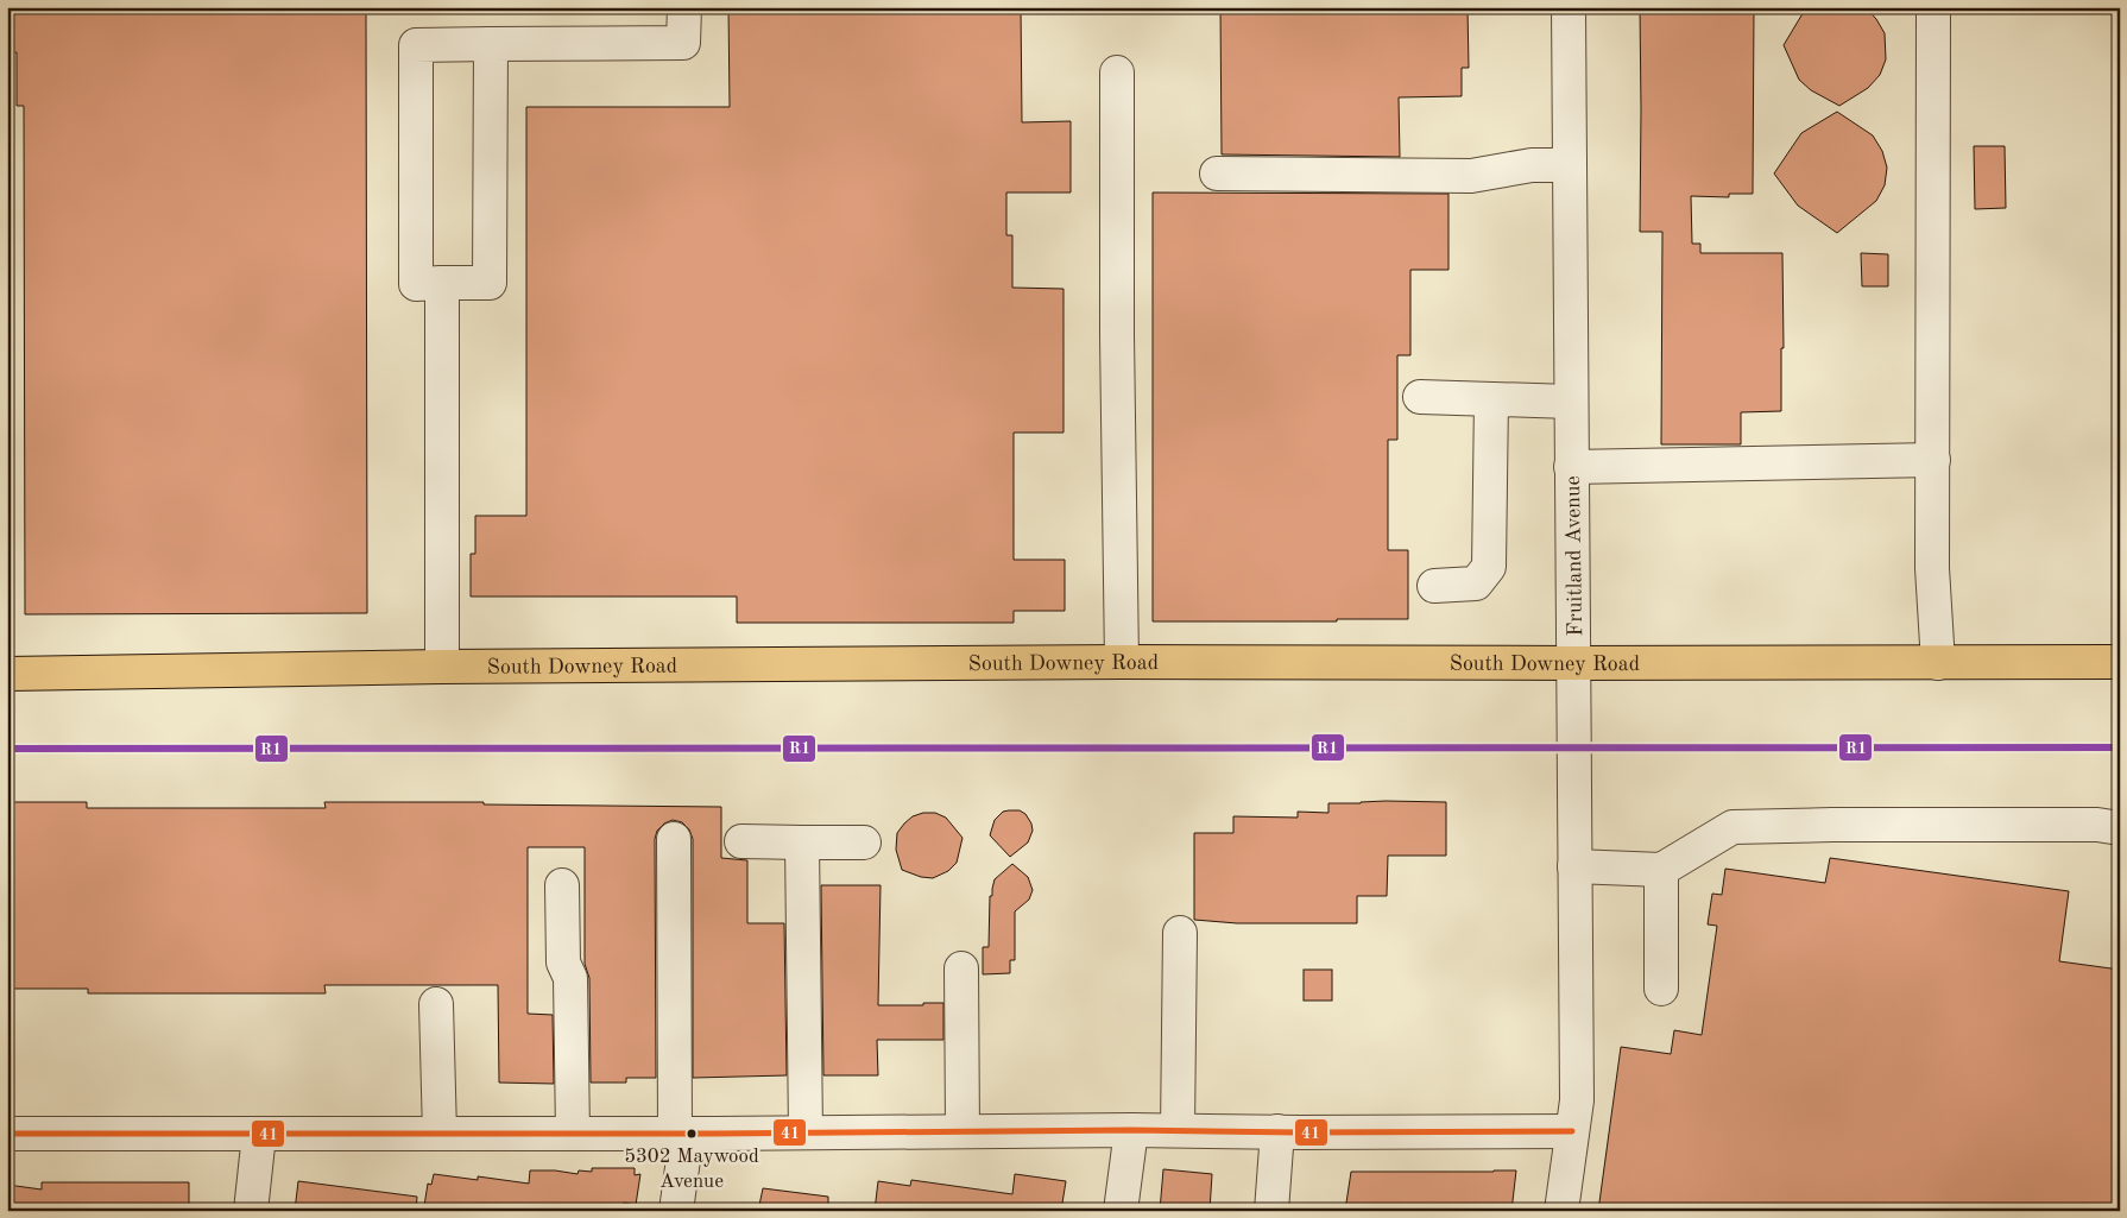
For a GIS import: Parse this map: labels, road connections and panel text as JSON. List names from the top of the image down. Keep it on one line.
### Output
{"streets":{"main road":["South Downey Road"],"street":["Fruitland Avenue"]},"crossings":[["Fruitland Avenue","South Downey Road"]],"places":["5302 Maywood Avenue"],"lines":["transit line R1","transit line 41"]}
